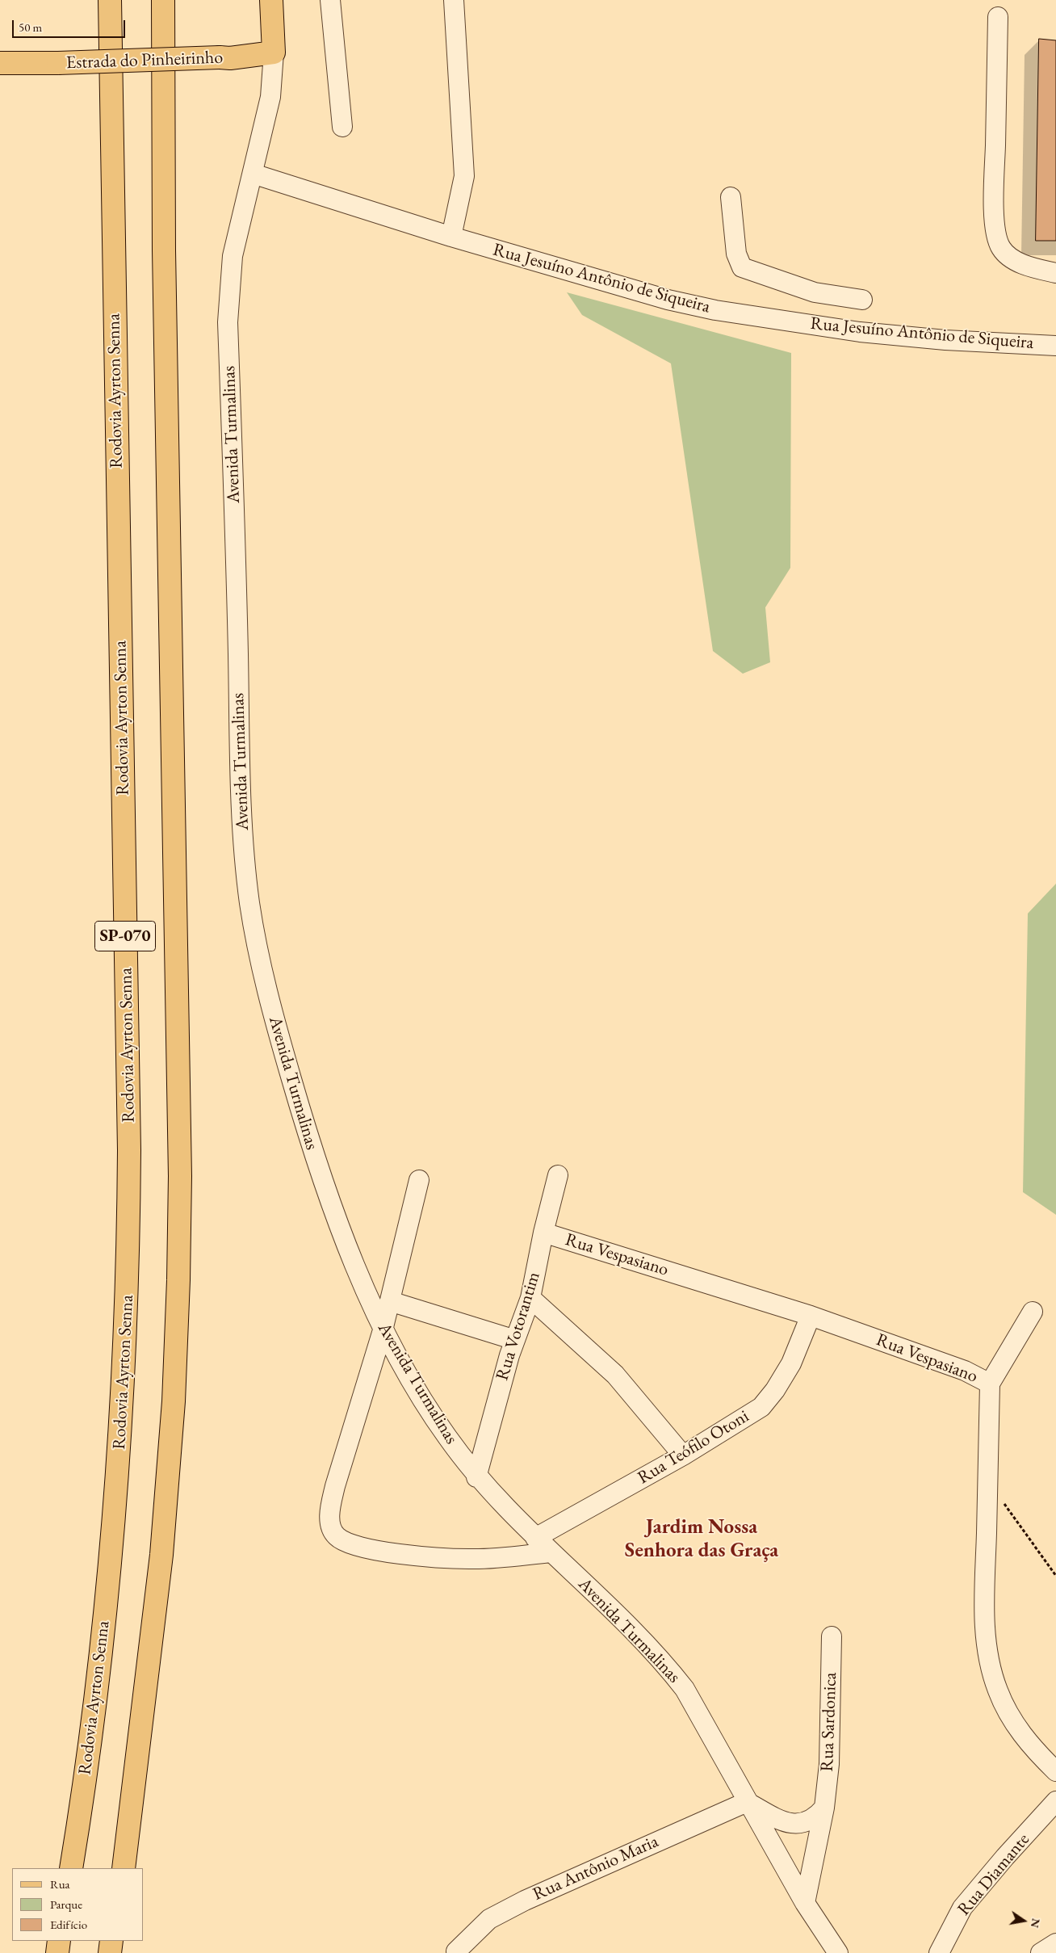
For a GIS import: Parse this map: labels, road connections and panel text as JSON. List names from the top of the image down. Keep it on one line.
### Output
{"streets":{"main road":["Estrada do Pinheirinho","Rodovia Ayrton Senna","SP-070"],"street":["Rua Jesuíno Antônio de Siqueira","Avenida Turmalinas","Rua Vespasiano","Rua Votorantim","Rua Teófilo Otoni","Rua Sardonica","Rua Antônio Maria","Rua Diamante"]},"crossings":[["Estrada do Pinheirinho","Avenida Turmalinas"],["Rua Jesuíno Antônio de Siqueira","Avenida Turmalinas"],["Avenida Turmalinas","Rua Votorantim"],["Avenida Turmalinas","Rua Teófilo Otoni"],["Avenida Turmalinas","Rua Sardonica"],["Avenida Turmalinas","Rua Antônio Maria"],["Rua Vespasiano","Rua Votorantim"],["Rua Vespasiano","Rua Teófilo Otoni"]],"districts":["Jardim Nossa Senhora das Graça"],"legend":["Rua","Parque","Edifício"],"scale_bar":"50 m","north":"right"}
